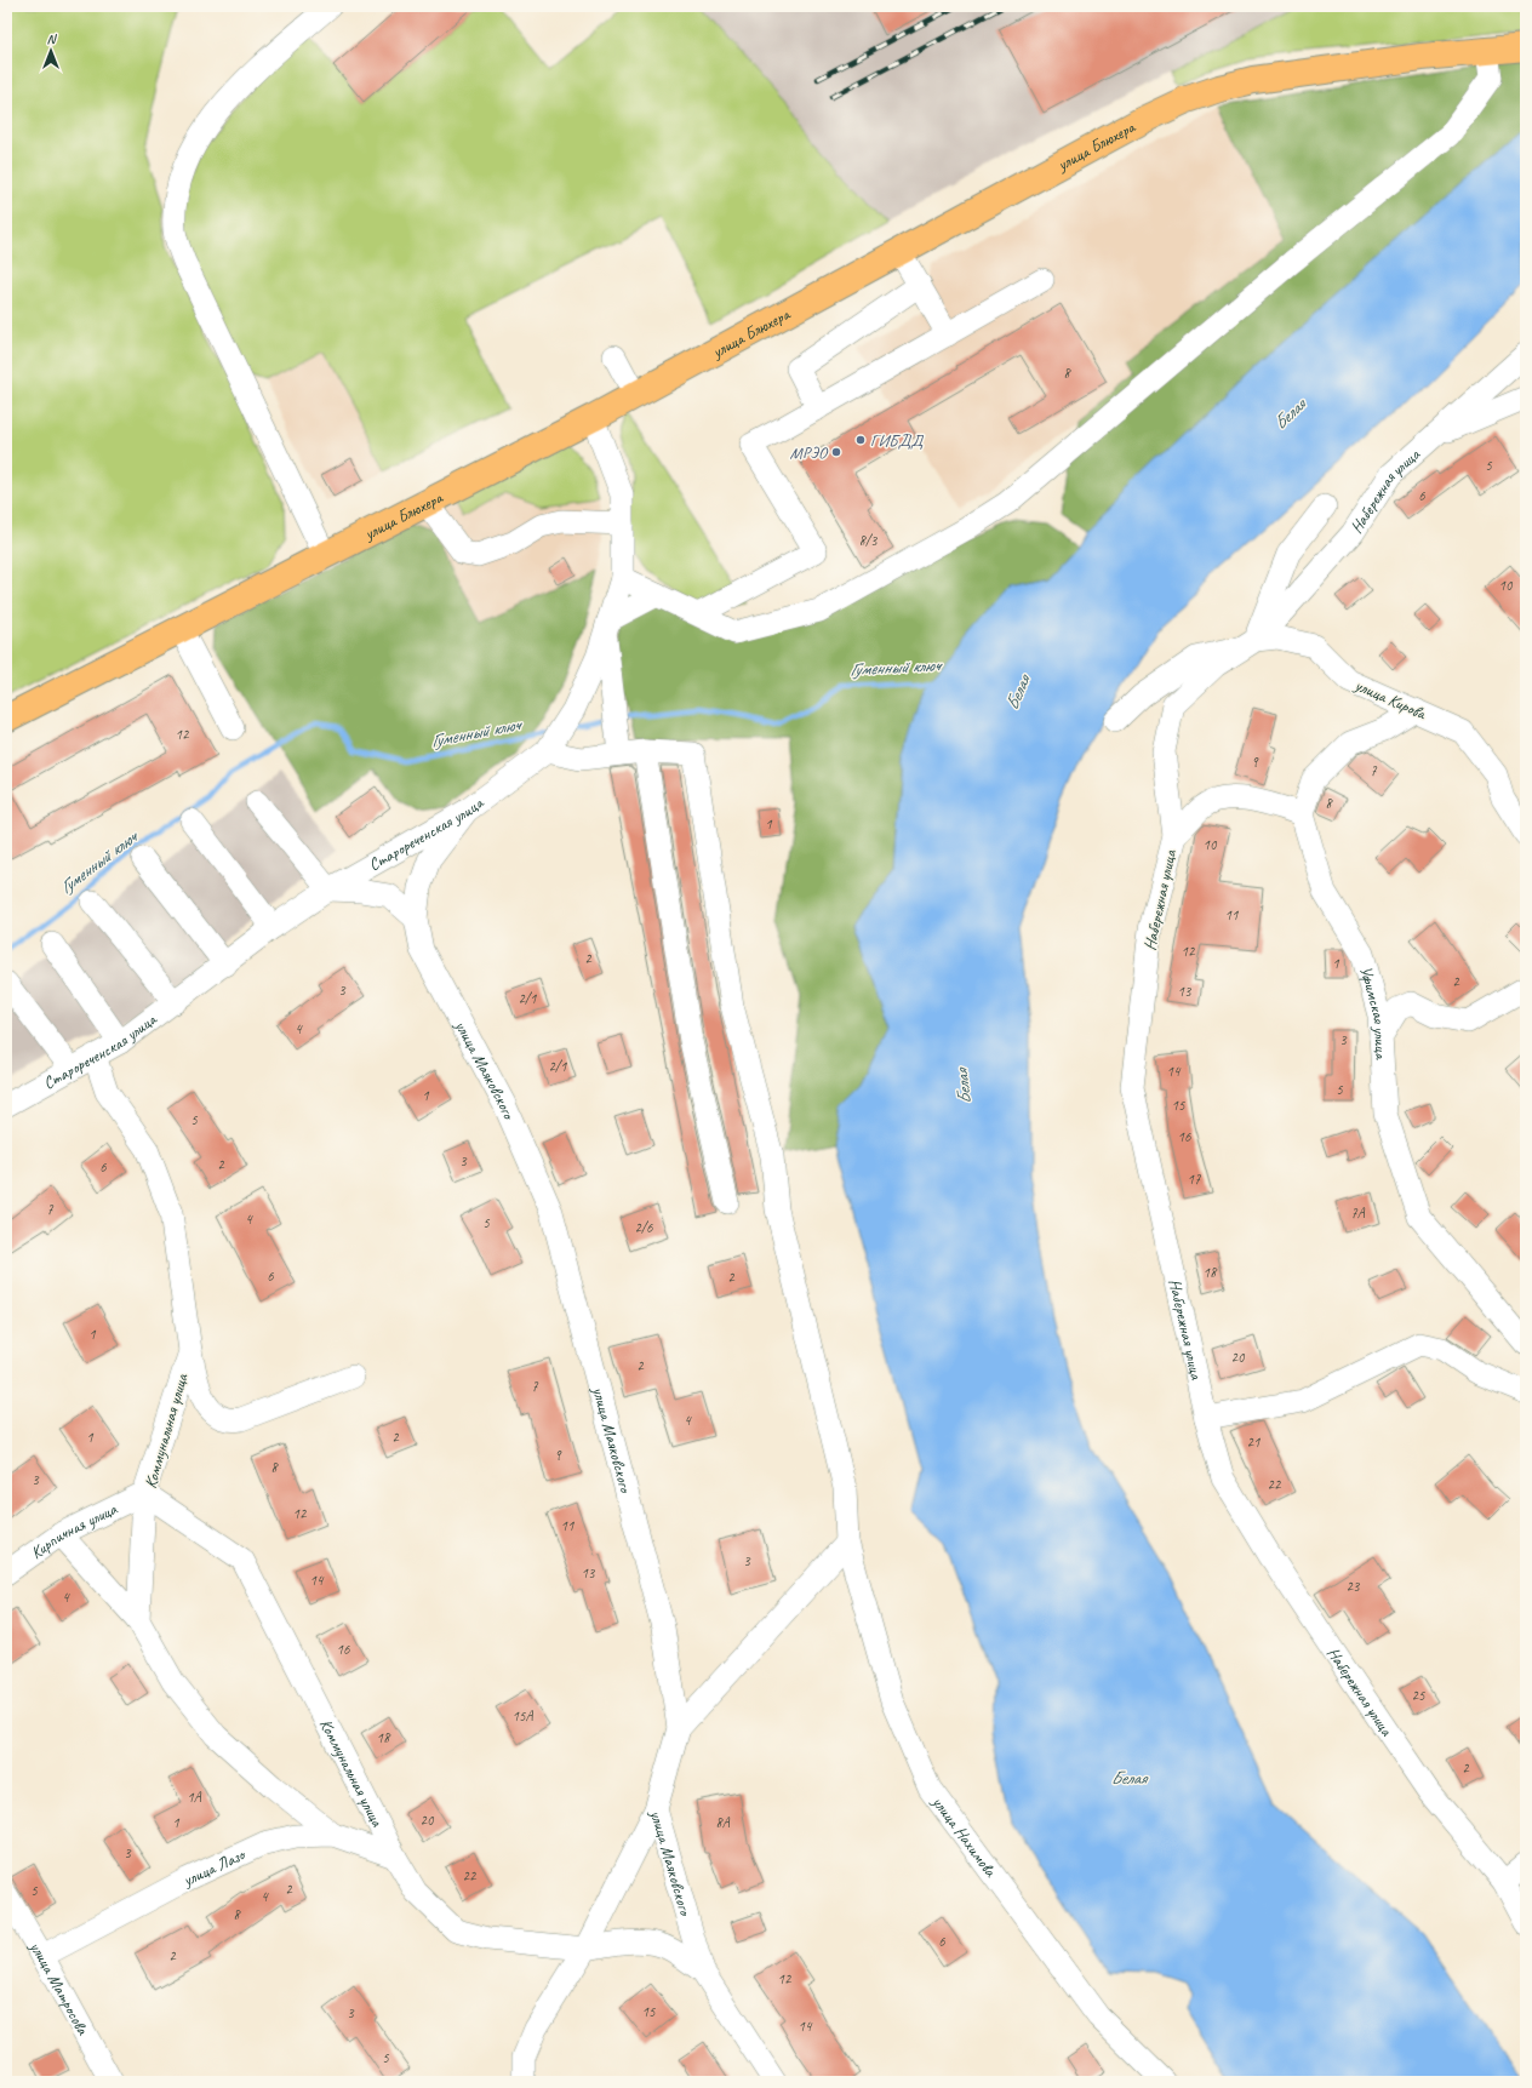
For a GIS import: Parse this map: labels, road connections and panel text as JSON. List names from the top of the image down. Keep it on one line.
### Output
{"streets":{"main road":["улица Блюхера"],"street":["Набережная улица","улица Кирова","Старореченская улица","Уфимская улица","улица Маяковского","Коммунальная улица","Кирпичная улица","улица Нахимова","улица Лазо","улица Матросова"]},"crossings":[["улица Блюхера","Старореченская улица"],["Набережная улица","улица Кирова"],["Старореченская улица","улица Маяковского"],["Старореченская улица","Коммунальная улица"],["улица Маяковского","Коммунальная улица"],["Коммунальная улица","Кирпичная улица"],["Коммунальная улица","улица Лазо"],["улица Лазо","улица Матросова"]],"water":["Белая","Гуменный ключ"],"places":["ГИБДД","МРЭО"],"house_numbers":["8","5","6","8/3","10","12","9","7","8","1","10","11","12","2","1","2","3","13","2/1","4","3","2/1","14","5","1","15","5","16","3","2","6","17","7","7А","4","5","2/6","18","6","2","1","20","2","7","4","1","2","21","9","8","3","22","12","11","3","13","14","23","4","16","25","15А","18","2","1А","20","1","8А","3","22","2","5","4","8","6","2","12","15","3","14","5"],"north":"top"}
